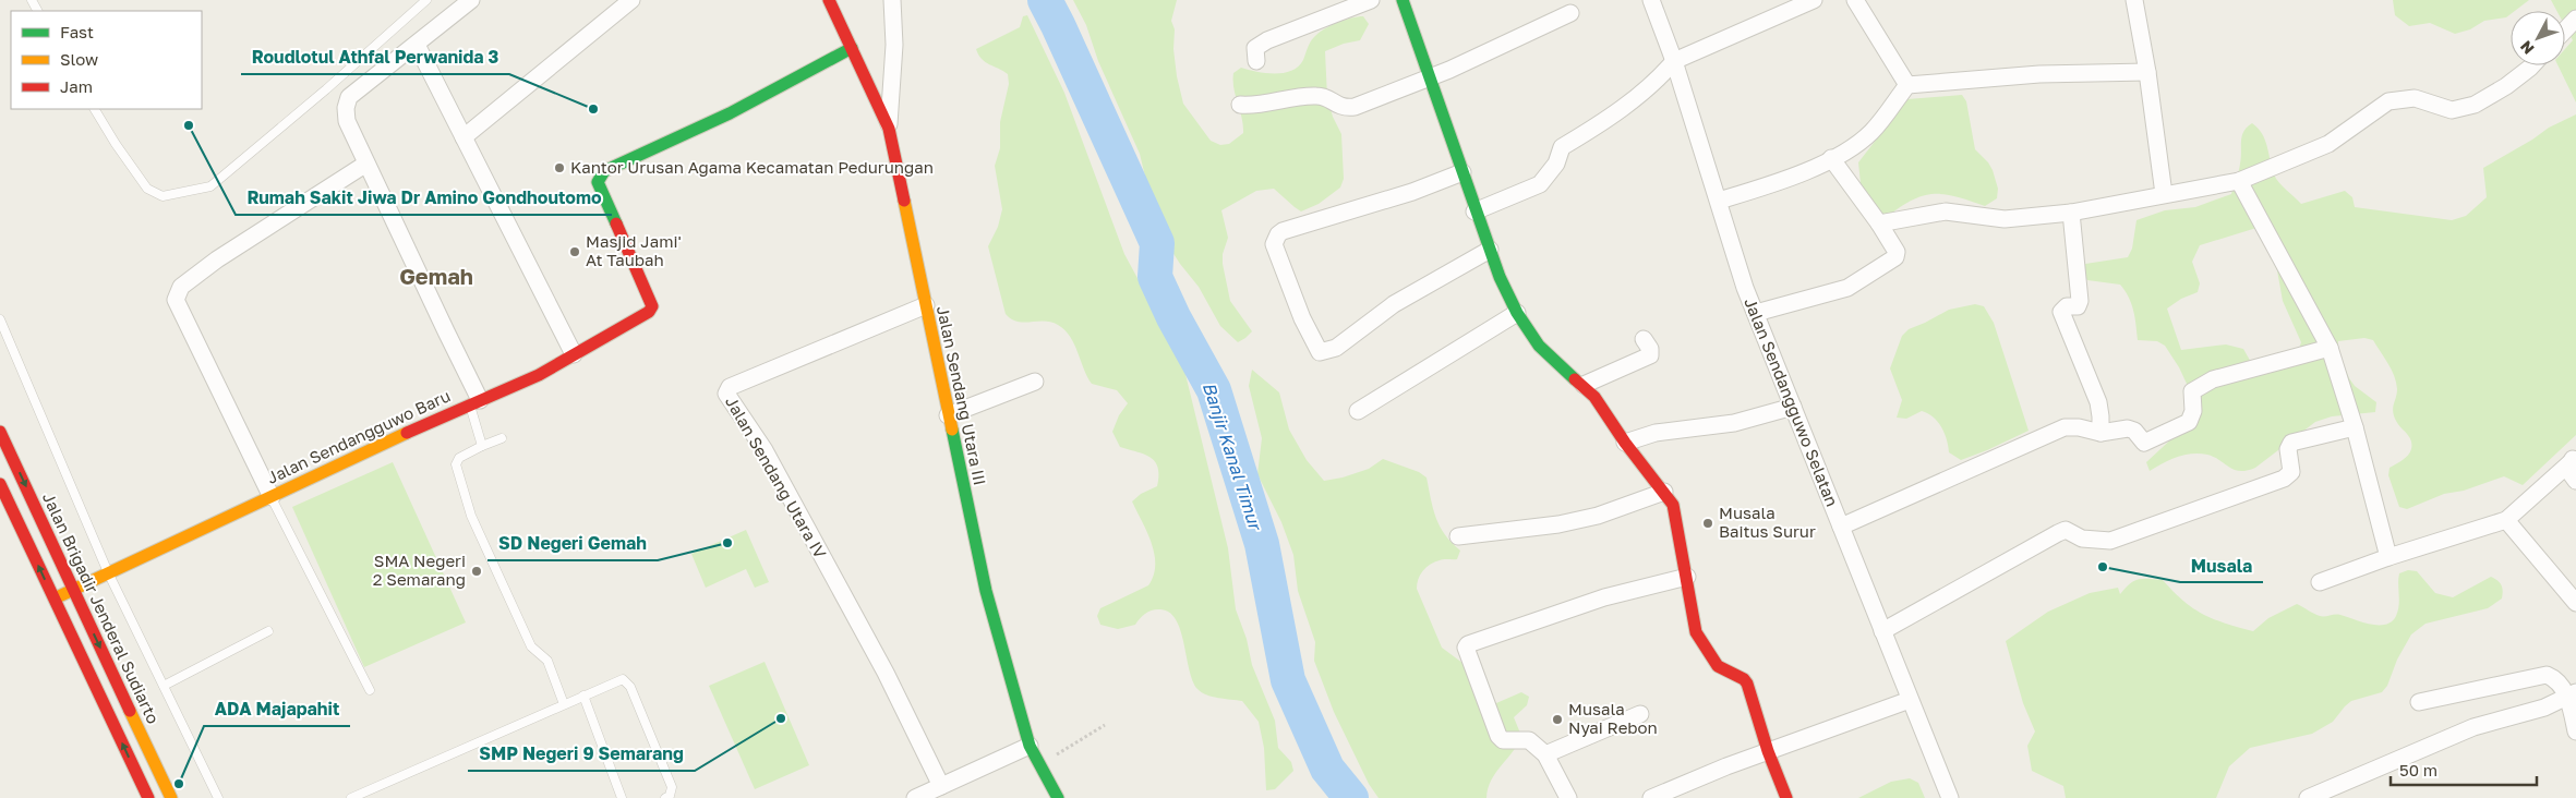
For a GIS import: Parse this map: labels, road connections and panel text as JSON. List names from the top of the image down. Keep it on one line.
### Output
{"streets":{"street":["Jalan Sendang Utara III","Jalan Sendangguwo Selatan","Jalan Sendangguwo Baru","Jalan Sendang Utara IV","Jalan Brigadir Jenderal Sudiarto"]},"crossings":[["Jalan Sendang Utara III","Jalan Sendangguwo Baru"],["Jalan Sendang Utara III","Jalan Sendang Utara IV"],["Jalan Sendangguwo Baru","Jalan Brigadir Jenderal Sudiarto"]],"districts":["Gemah"],"water":["Banjir Kanal Timur"],"places":["Roudlotul Athfal Perwanida 3","Rumah Sakit Jiwa Dr Amino Gondhoutomo","Kantor Urusan Agama Kecamatan Pedurungan","Masjid Jami' At Taubah","Musala Baitus Surur","SD Negeri Gemah","Musala","SMA Negeri 2 Semarang","SMP Negeri 9 Semarang","Musala Nyai Rebon","ADA Majapahit"],"legend":["Fast","Slow","Jam"],"scale_bar":"50 m","north":"bottom left"}
